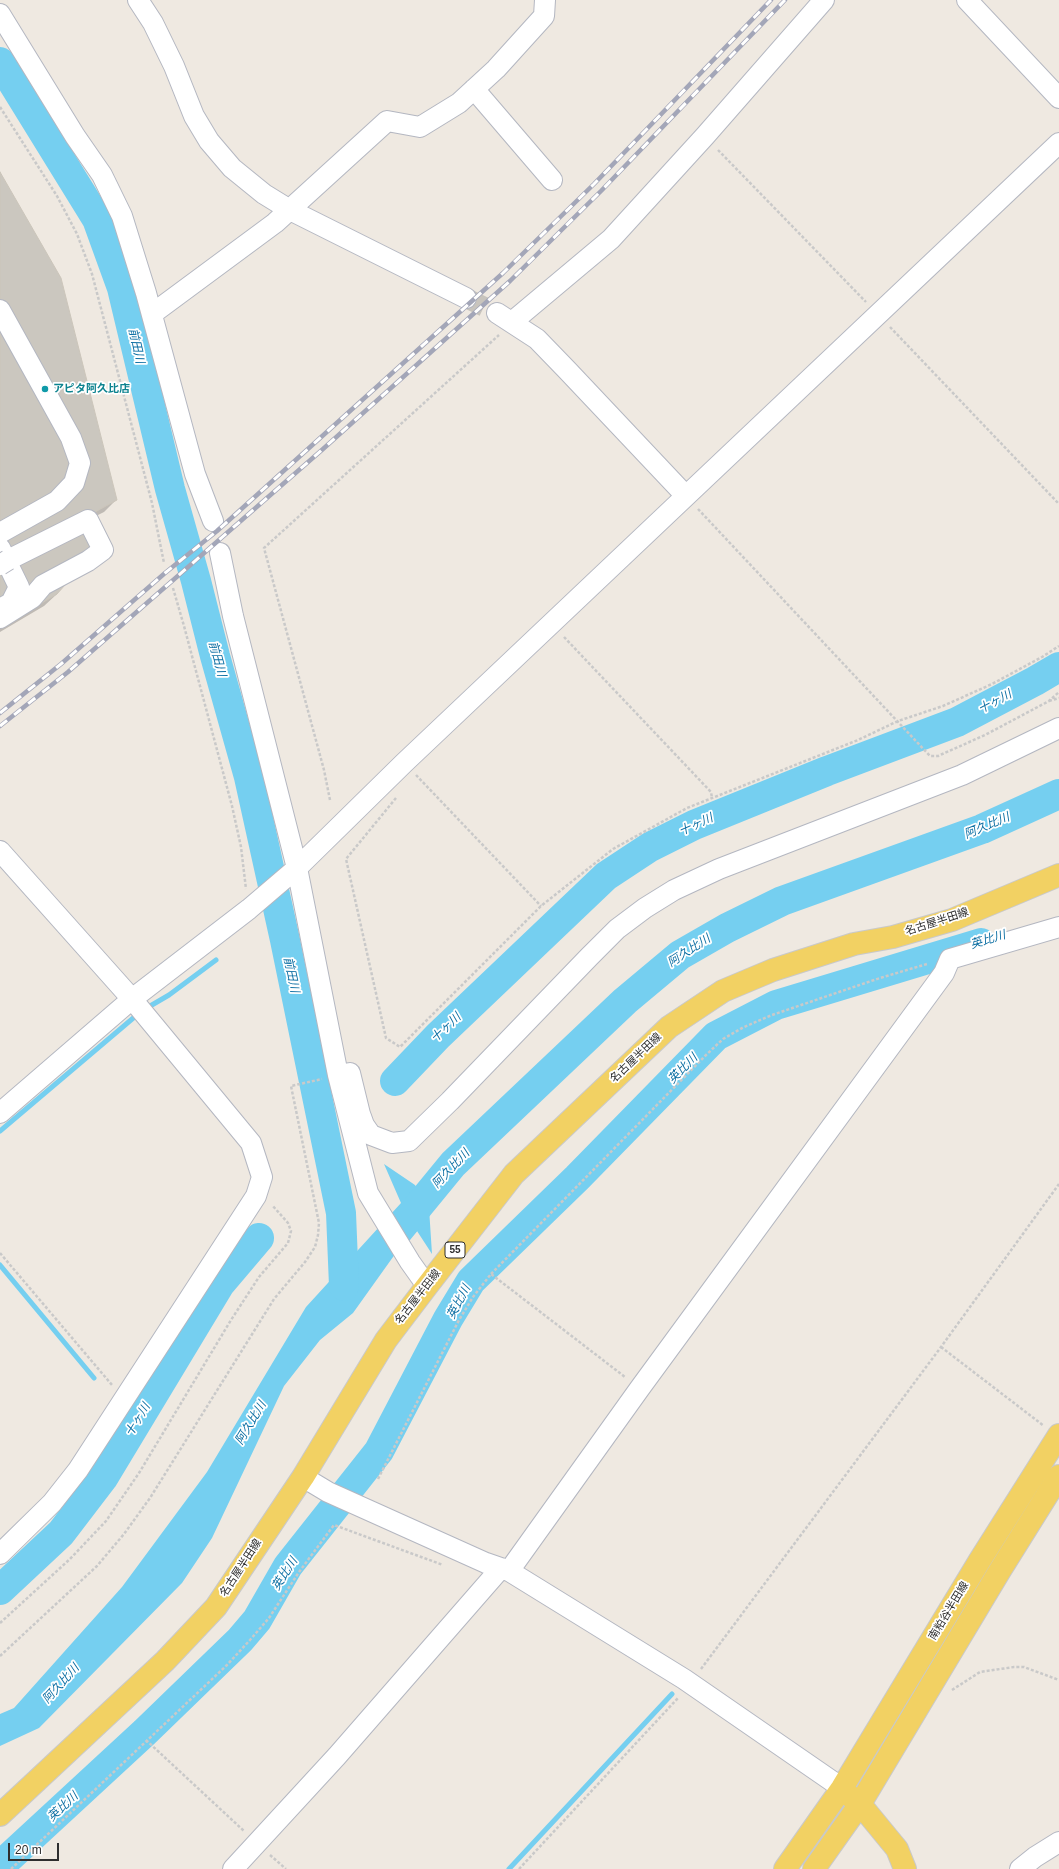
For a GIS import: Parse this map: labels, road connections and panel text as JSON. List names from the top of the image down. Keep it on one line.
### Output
{"streets":{"main road":["名古屋半田線","55","南粕谷半田線"]},"water":["前田川","十ヶ川","阿久比川","英比川"],"places":["アピタ阿久比店"],"scale_bar":"20 m"}
